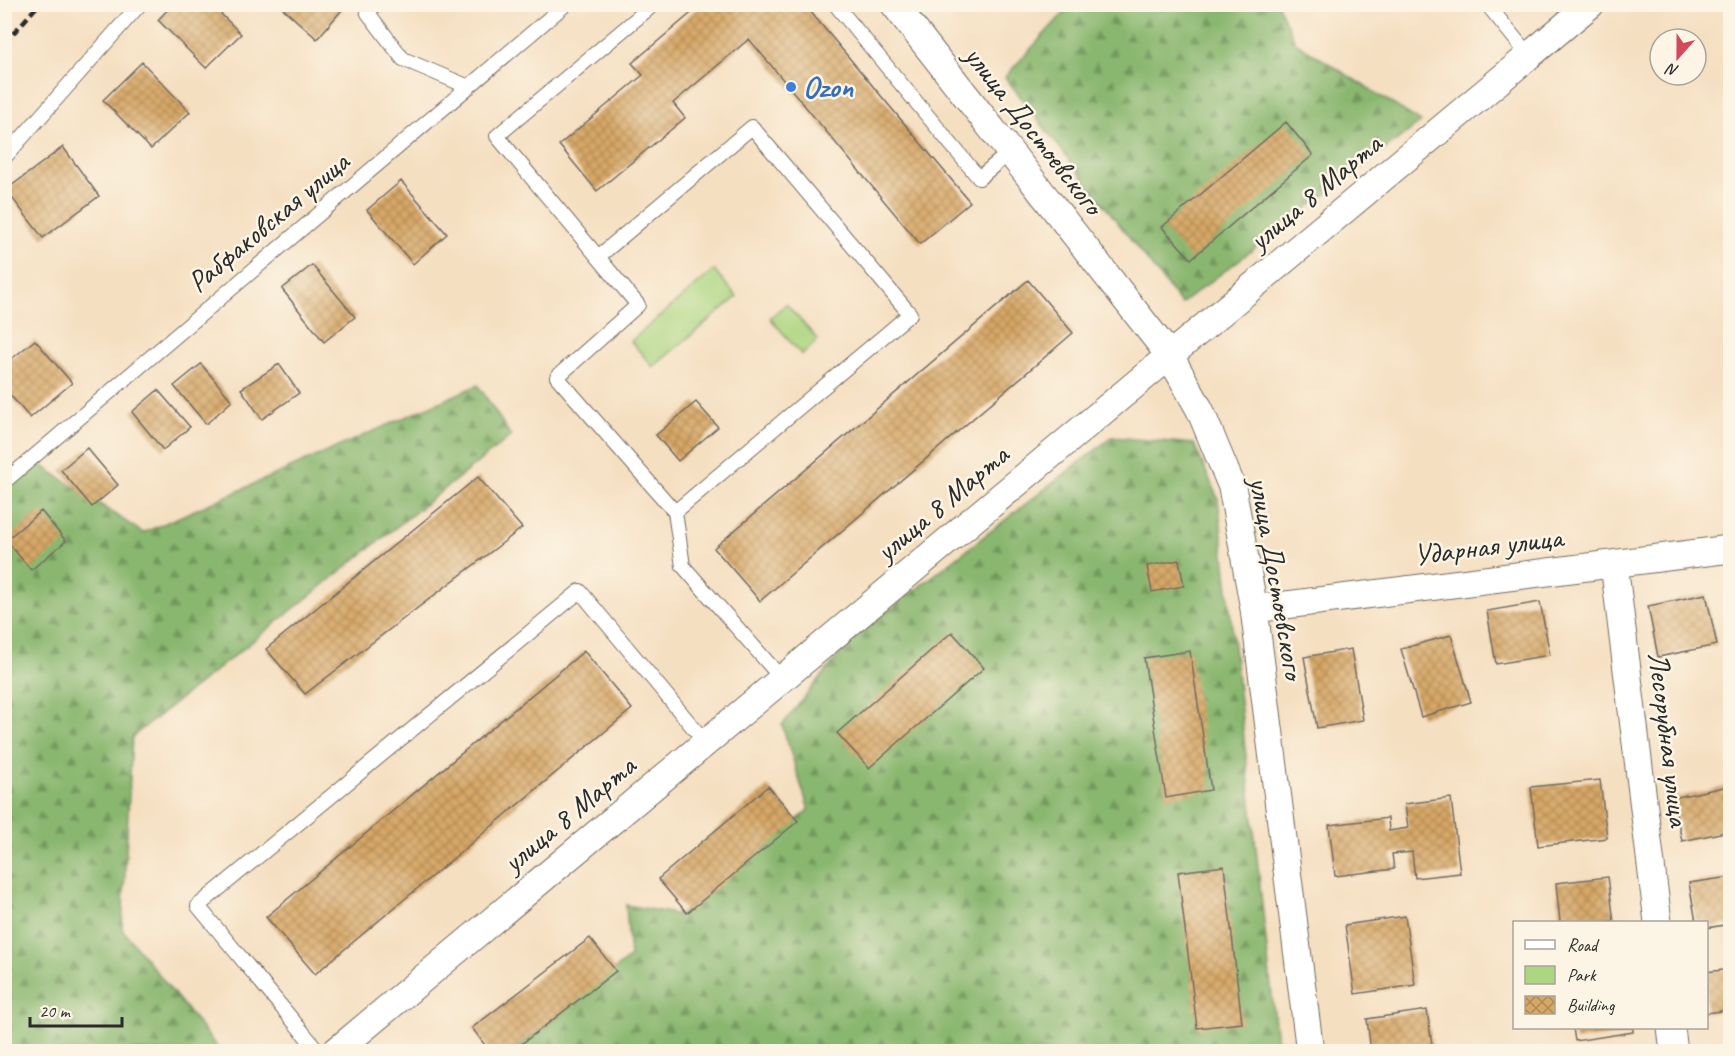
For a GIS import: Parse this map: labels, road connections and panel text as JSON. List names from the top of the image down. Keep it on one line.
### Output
{"streets":{"street":["улица Достоевского","улица 8 Марта","Ударная улица","Лесорубная улица"],"lane":["Рабфаковская улица"]},"crossings":[["улица Достоевского","улица 8 Марта"],["улица Достоевского","Ударная улица"],["Ударная улица","Лесорубная улица"]],"places":["Ozon"],"legend":["Road","Park","Building"],"scale_bar":"20 m","north":"bottom"}
